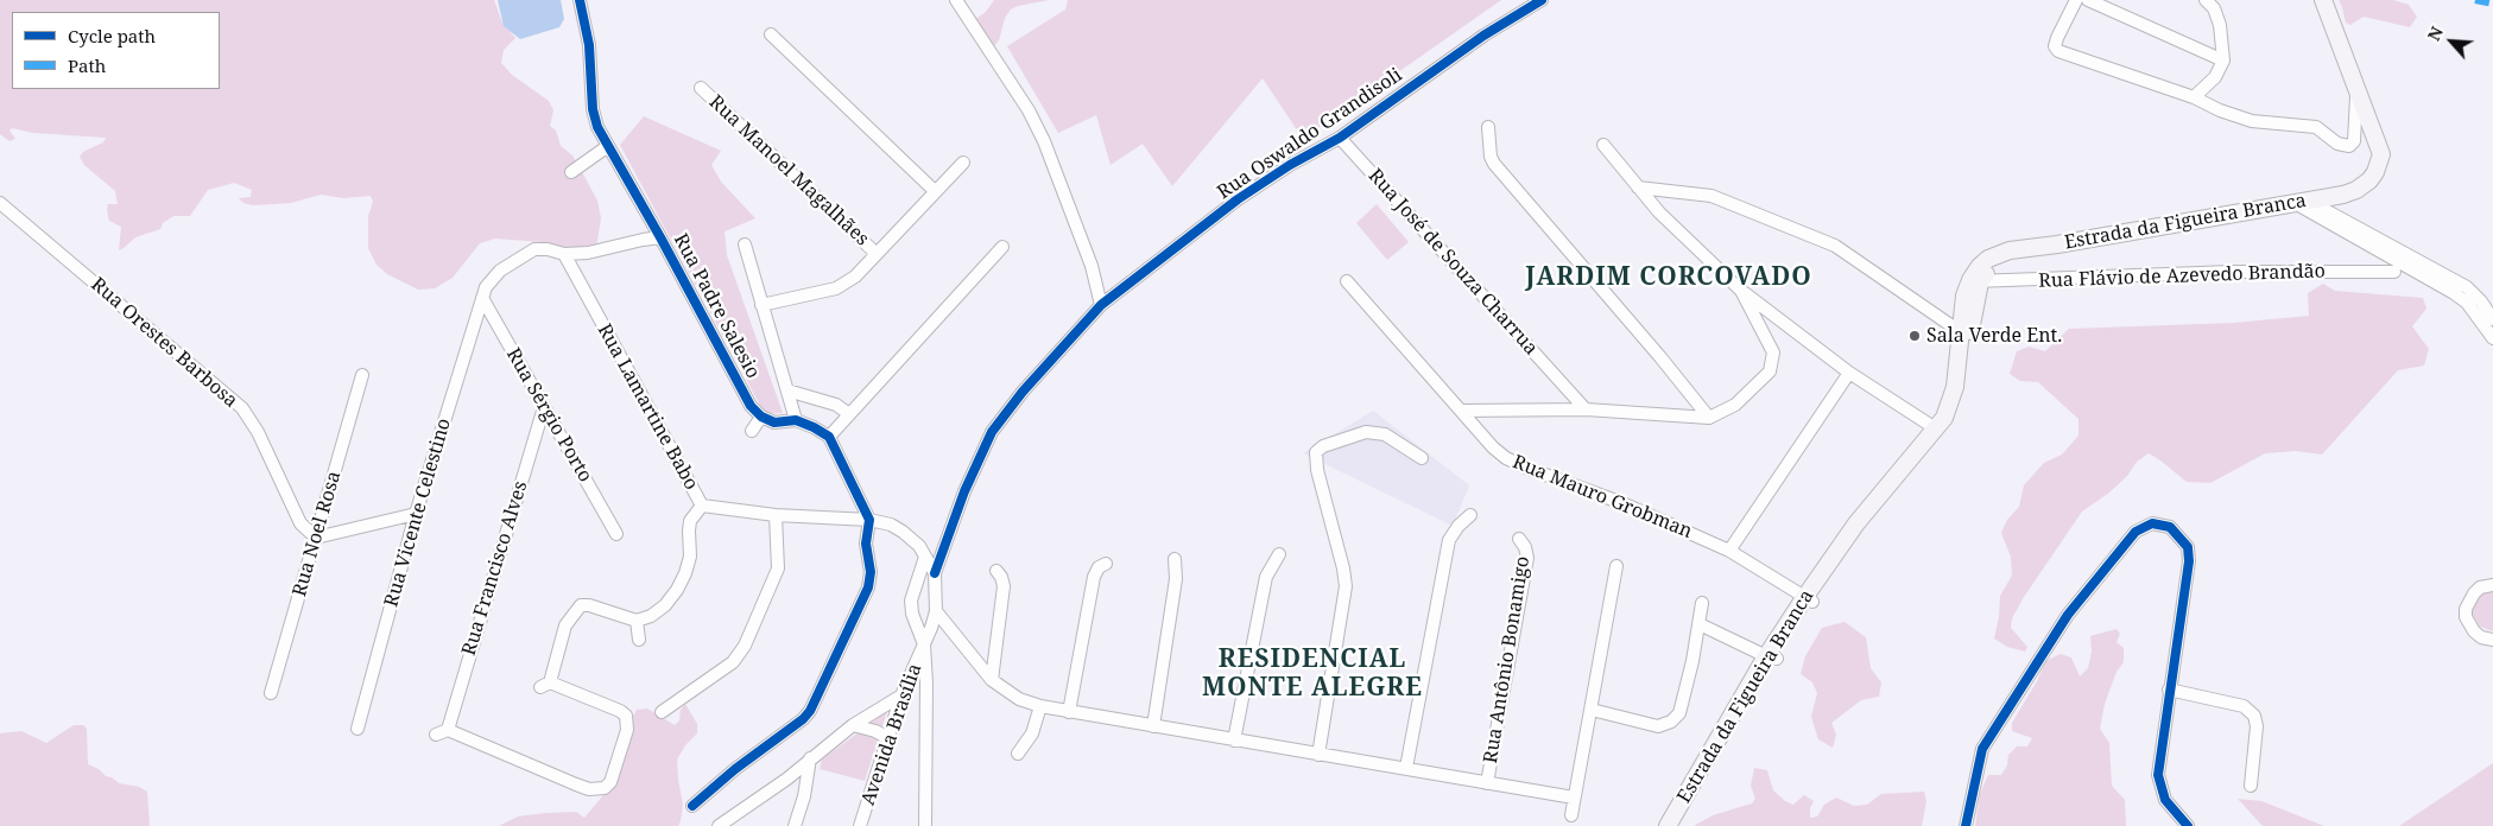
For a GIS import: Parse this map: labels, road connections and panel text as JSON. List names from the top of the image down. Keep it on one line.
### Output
{"streets":{"main road":["Estrada da Figueira Branca"],"street":["Rua Oswaldo Grandisoli","Rua Manoel Magalhães","Rua José de Souza Charrua","Rua Flávio de Azevedo Brandão","Rua Padre Salesio","Rua Orestes Barbosa","Rua Lamartine Babo","Rua Sérgio Porto","Rua Mauro Grobman","Rua Vicente Celestino","Rua Noel Rosa","Rua Francisco Alves","Rua Antônio Bonamigo","Avenida Brasília"]},"crossings":[["Rua Oswaldo Grandisoli","Rua José de Souza Charrua"],["Rua Oswaldo Grandisoli","Rua Lamartine Babo"],["Estrada da Figueira Branca","Rua Flávio de Azevedo Brandão"],["Estrada da Figueira Branca","Rua Mauro Grobman"],["Rua Padre Salesio","Rua Vicente Celestino"],["Rua Orestes Barbosa","Rua Noel Rosa"],["Rua Lamartine Babo","Rua Vicente Celestino"],["Rua Sérgio Porto","Rua Vicente Celestino"],["Rua Sérgio Porto","Rua Francisco Alves"]],"districts":["JARDIM CORCOVADO","RESIDENCIAL MONTE ALEGRE"],"places":["Sala Verde Ent."],"legend":["Cycle path","Path"],"north":"top left"}
